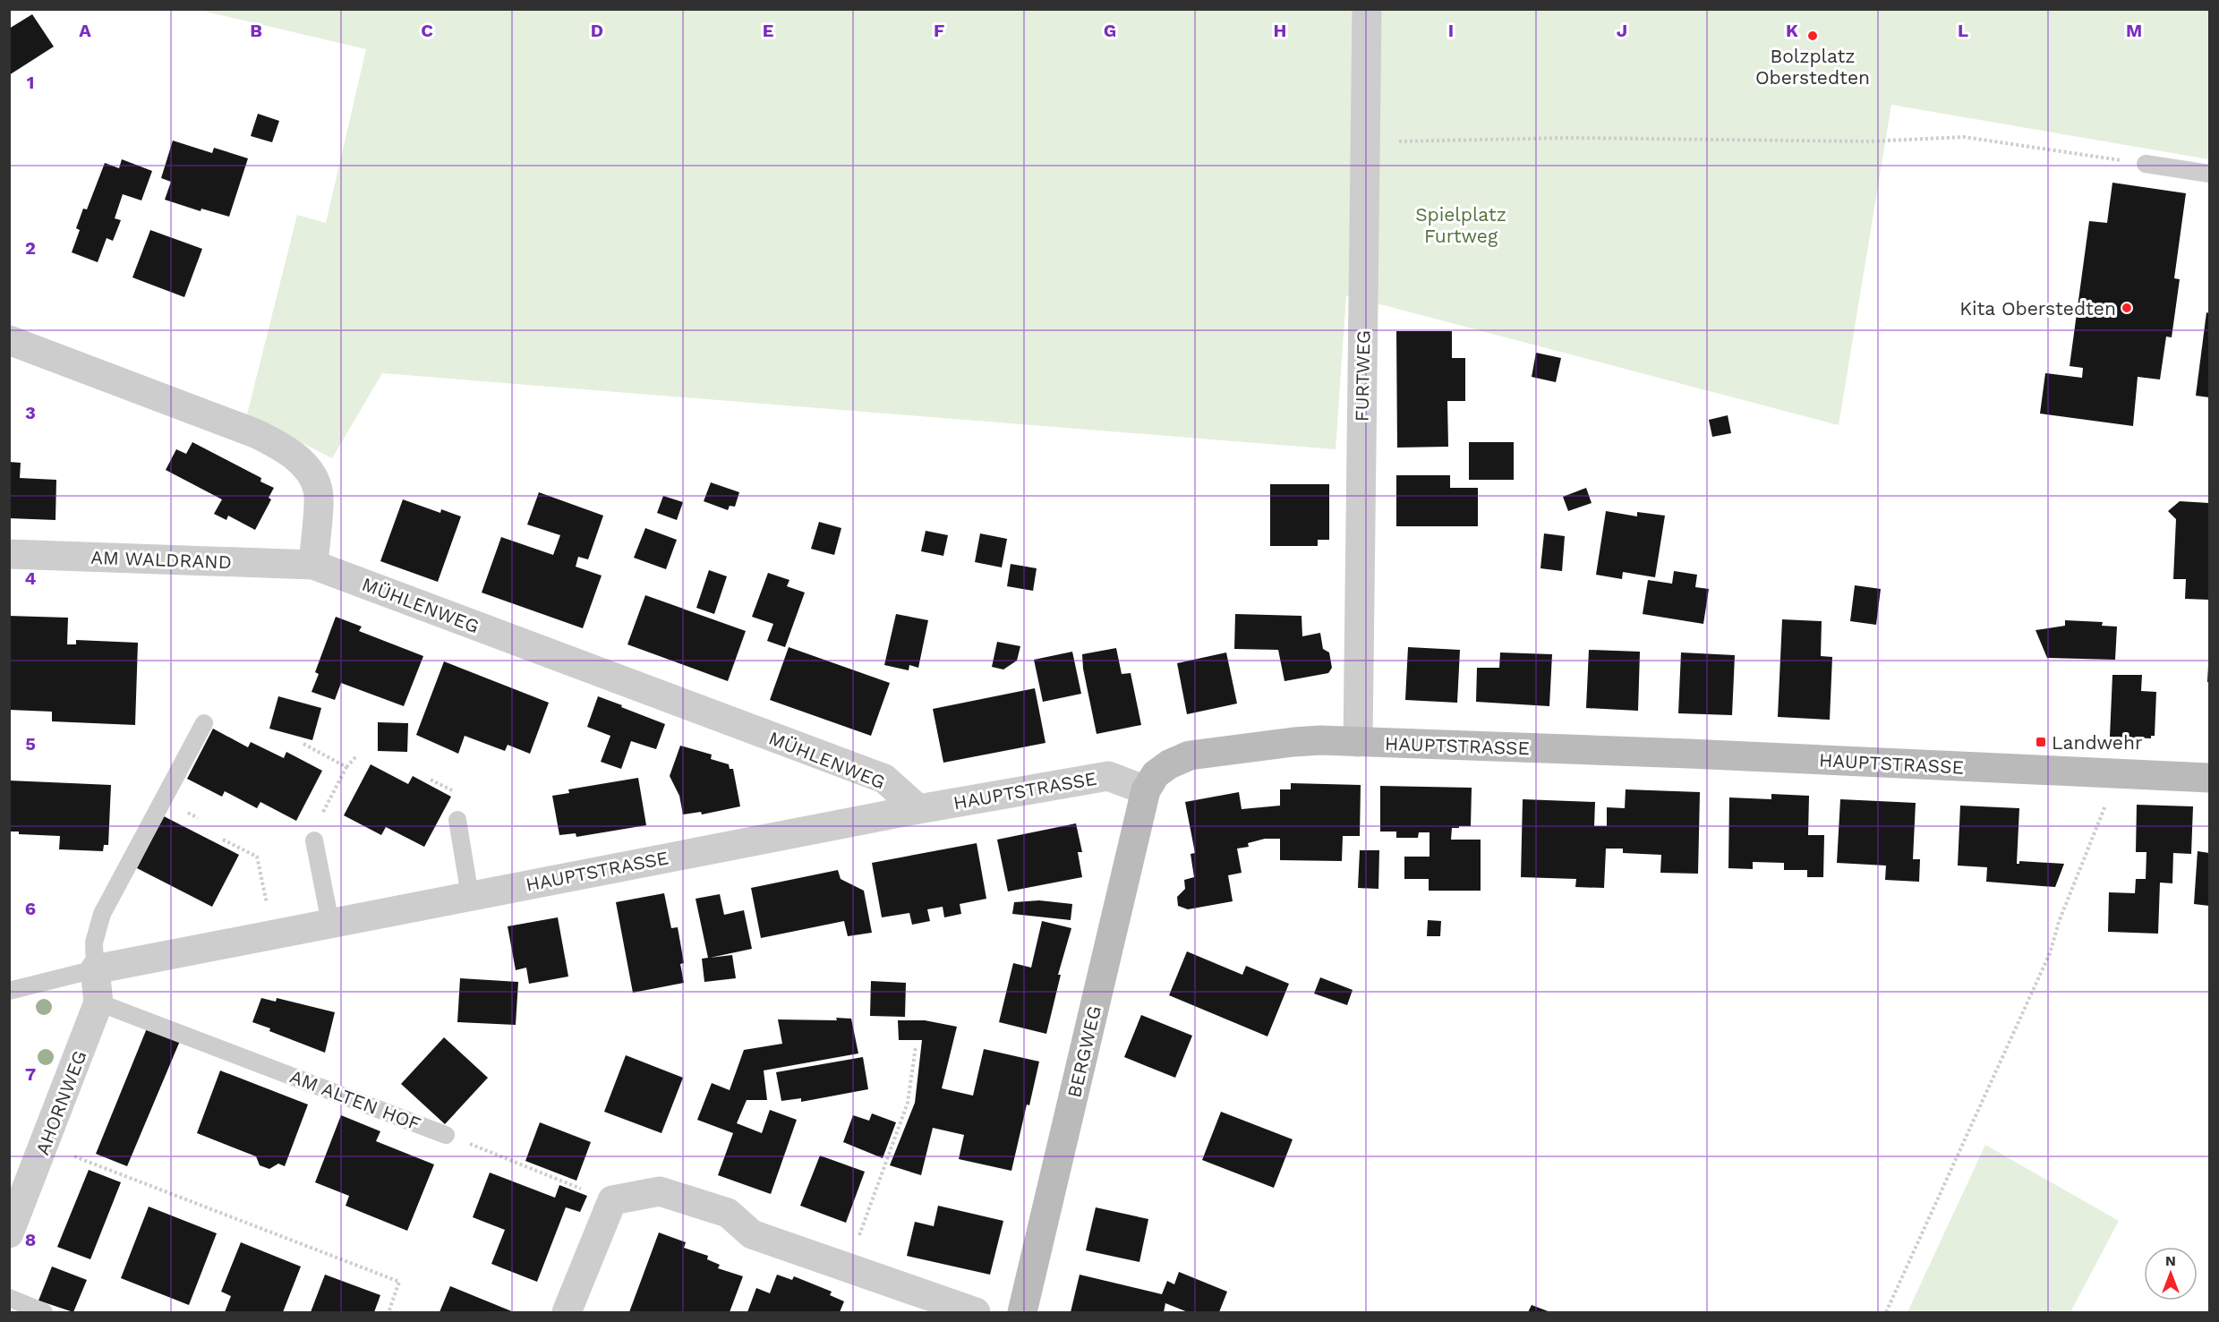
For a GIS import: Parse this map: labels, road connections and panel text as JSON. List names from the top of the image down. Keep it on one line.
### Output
{"streets":{"street":["FURTWEG","AM WALDRAND","MÜHLENWEG","HAUPTSTRASSE","BERGWEG","AHORNWEG"],"lane":["AM ALTEN HOF"]},"crossings":[["FURTWEG","HAUPTSTRASSE"],["AM WALDRAND","MÜHLENWEG"],["MÜHLENWEG","HAUPTSTRASSE"],["HAUPTSTRASSE","BERGWEG"],["HAUPTSTRASSE","AHORNWEG"],["AM ALTEN HOF","AHORNWEG"]],"parks":["Spielplatz Furtweg"],"places":{"other":["Bolzplatz Oberstedten","Kita Oberstedten"],"transit":["Landwehr"]},"north":"top","grid":{"columns":["A","B","C","D","E","F","G","H","I","J","K","L","M"],"rows":["1","2","3","4","5","6","7","8"]}}
